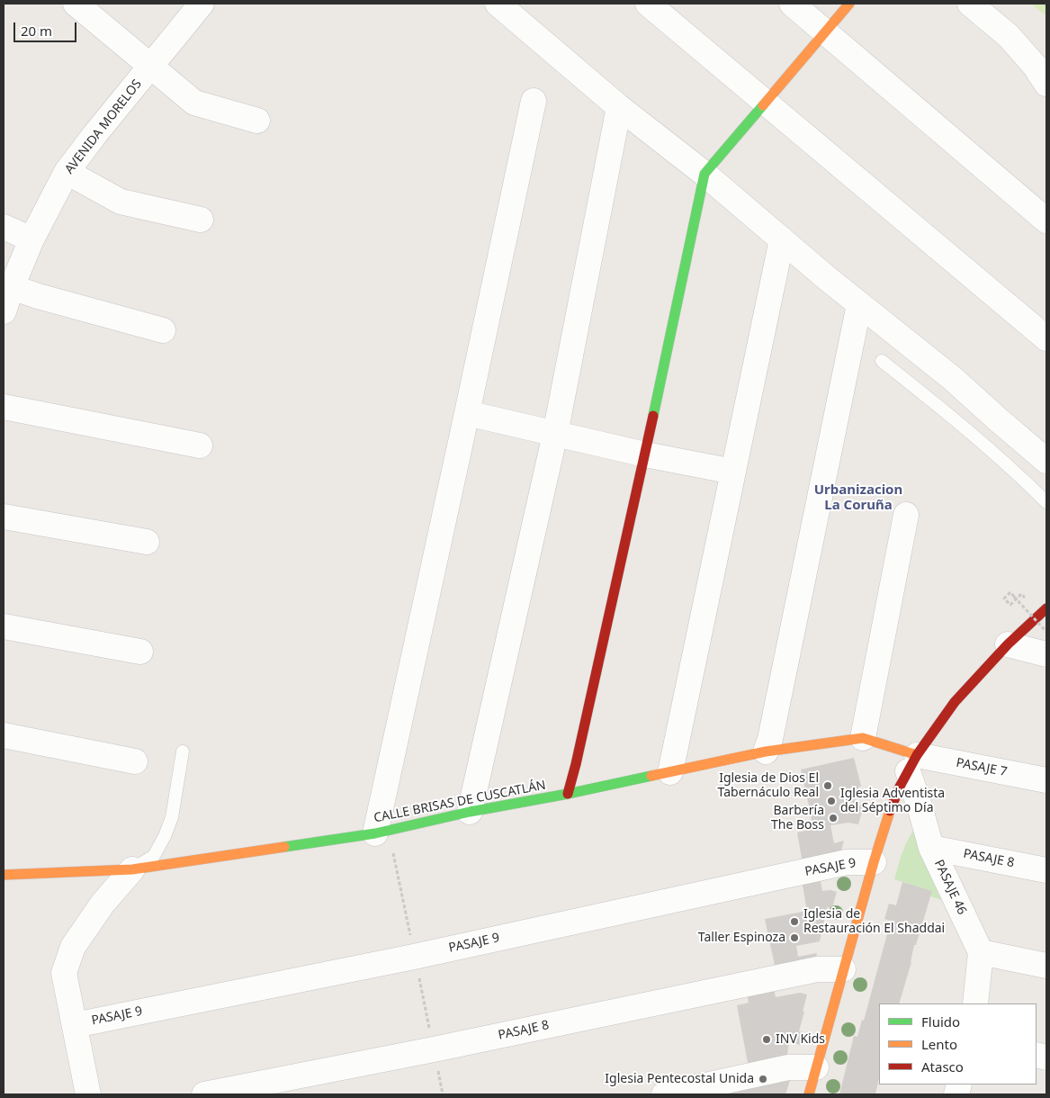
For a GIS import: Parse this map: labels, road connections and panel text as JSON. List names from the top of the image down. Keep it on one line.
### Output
{"streets":{"street":["AVENIDA MORELOS","PASAJE 7","CALLE BRISAS DE CUSCATLÁN","PASAJE 8","PASAJE 9","PASAJE 46"]},"crossings":[["PASAJE 7","CALLE BRISAS DE CUSCATLÁN"],["PASAJE 7","PASAJE 46"],["CALLE BRISAS DE CUSCATLÁN","PASAJE 46"],["PASAJE 8","PASAJE 46"]],"districts":["Urbanizacion La Coruña"],"places":["Iglesia de Dios El Tabernáculo Real","Iglesia Adventista del Séptimo Día","Barbería The Boss","Iglesia de Restauración El Shaddai","Taller Espinoza","INV Kids","Iglesia Pentecostal Unida"],"legend":["Fluido","Lento","Atasco"],"scale_bar":"20 m"}
